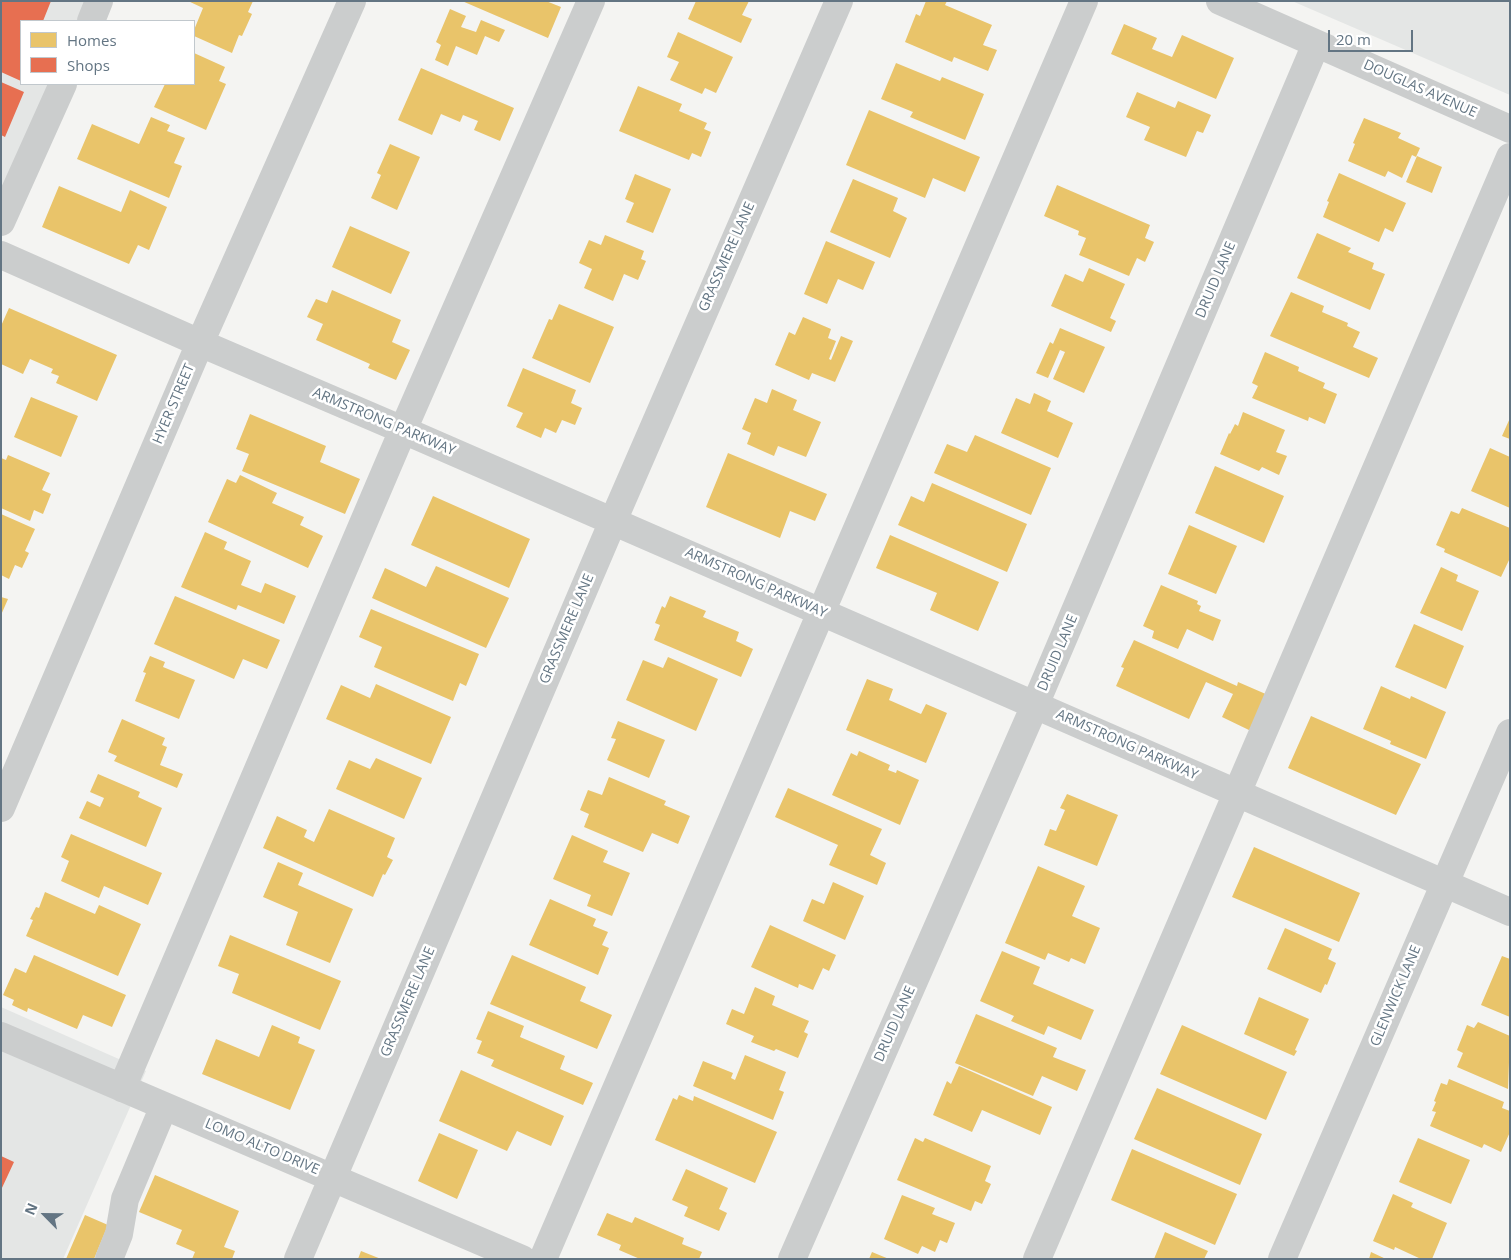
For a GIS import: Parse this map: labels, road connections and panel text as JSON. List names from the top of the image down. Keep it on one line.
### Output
{"streets":{"street":["DOUGLAS AVENUE","GRASSMERE LANE","DRUID LANE","HYER STREET","ARMSTRONG PARKWAY","GLENWICK LANE","LOMO ALTO DRIVE"]},"crossings":[["DOUGLAS AVENUE","DRUID LANE"],["GRASSMERE LANE","ARMSTRONG PARKWAY"],["GRASSMERE LANE","LOMO ALTO DRIVE"],["DRUID LANE","ARMSTRONG PARKWAY"],["HYER STREET","ARMSTRONG PARKWAY"],["ARMSTRONG PARKWAY","GLENWICK LANE"]],"legend":["Homes","Shops"],"scale_bar":"20 m","north":"top left"}
